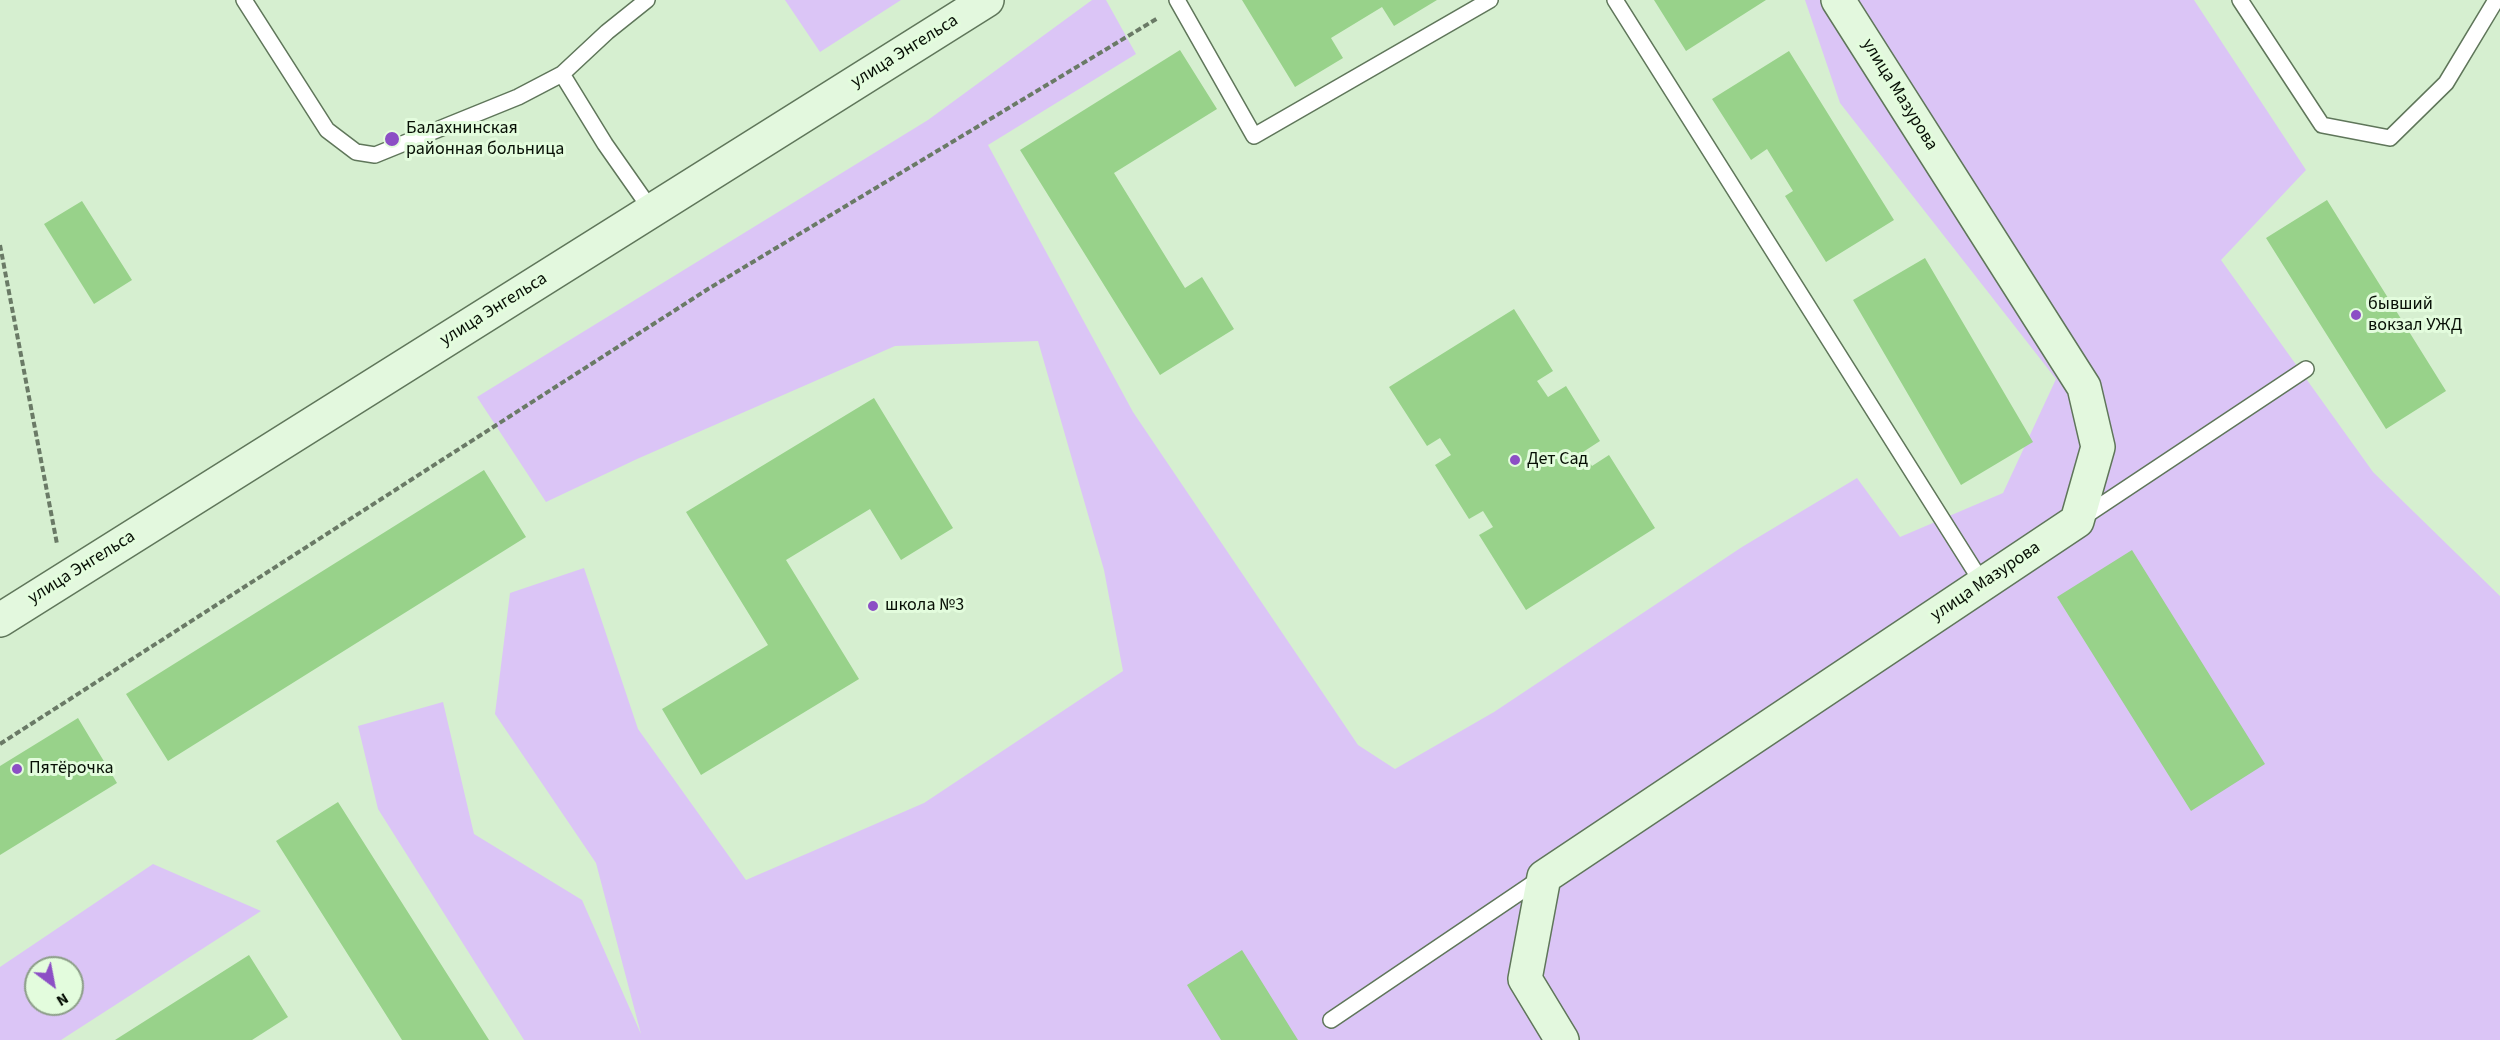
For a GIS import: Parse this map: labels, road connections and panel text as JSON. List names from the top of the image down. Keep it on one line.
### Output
{"streets":{"street":["улица Энгельса","улица Мазурова"]},"places":["Балахнинская районная больница","бывший вокзал УЖД","Дет Сад","школа №3","Пятёрочка"],"north":"bottom right"}
